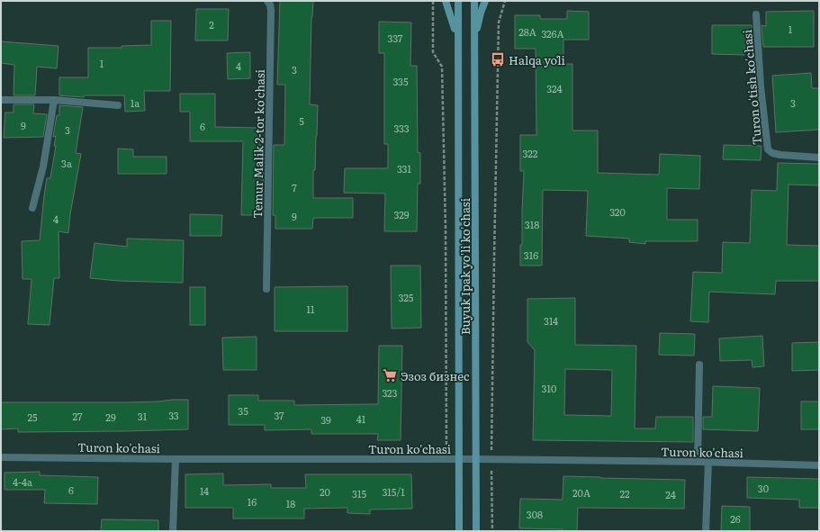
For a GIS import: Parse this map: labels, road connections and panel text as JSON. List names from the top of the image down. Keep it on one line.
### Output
{"streets":{"main road":["Buyuk Ipak yo'li ko'chasi"],"street":["Turon o'tish ko'chasi","Temur Malik 2-tor ko'chasi","Turon ko'chasi"]},"crossings":[["Buyuk Ipak yo'li ko'chasi","Turon ko'chasi"]],"places":{"bus stop":["Halqa yoʻli"],"supermarket":["Эзоз бизнес"]},"house_numbers":["2","1","28A","326A","337","1","4","3","335","324","1а","3","5","9","6","333","3","322","3а","331","7","320","329","9","4","318","316","325","11","314","310","323","35","33","37","27","31","25","29","41","39","4-4а","30","6","14","20","315/1","20A","315","22","24","16","18","308","26"]}
